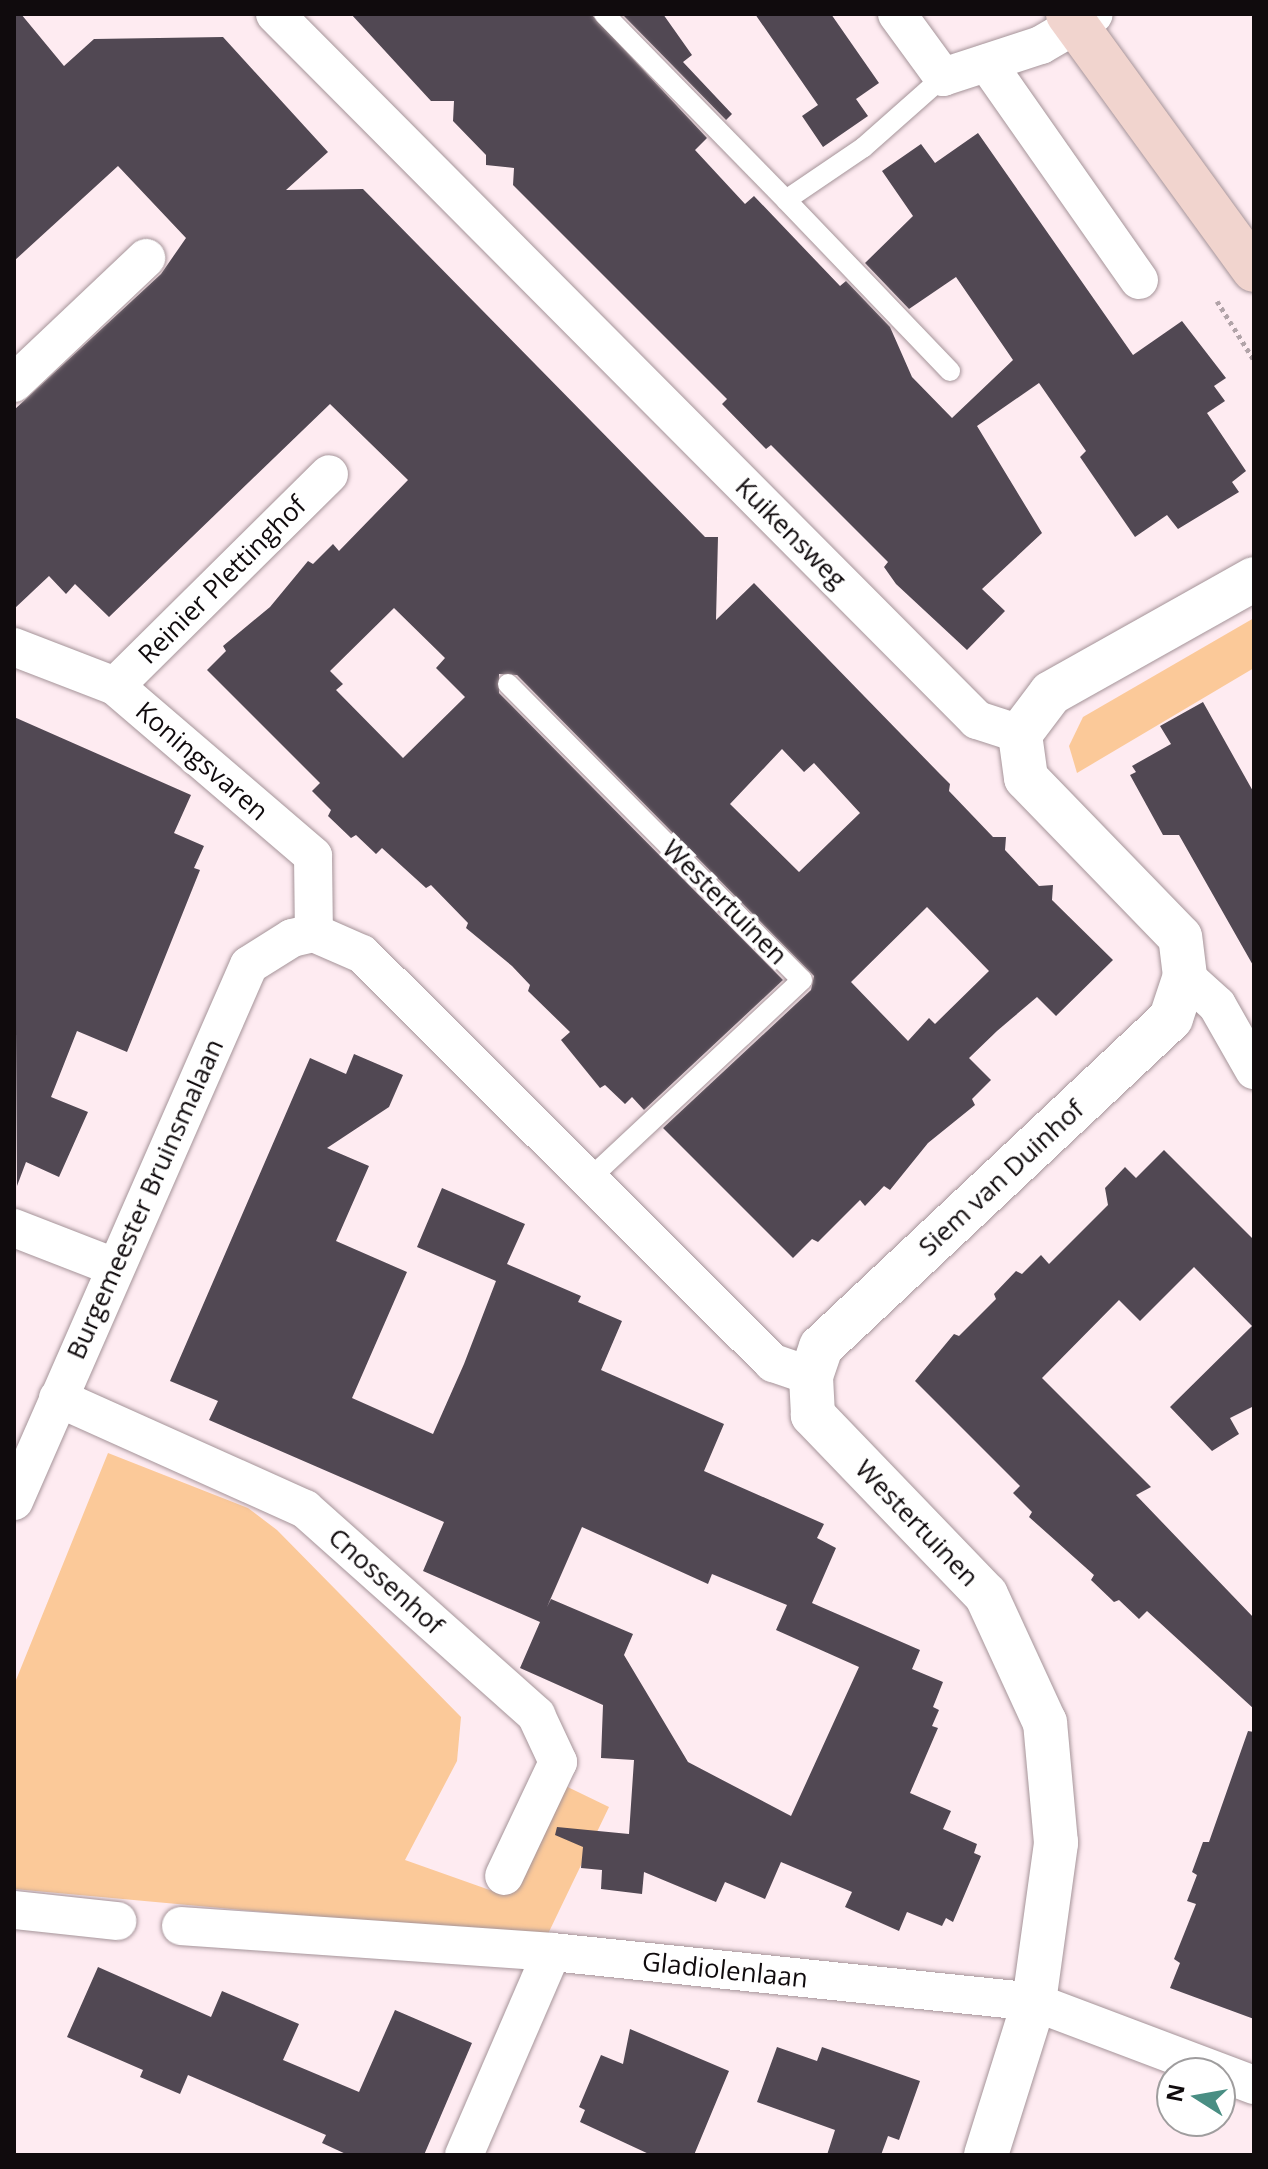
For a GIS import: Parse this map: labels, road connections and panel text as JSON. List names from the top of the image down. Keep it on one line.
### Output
{"streets":{"street":["Kuikensweg","Reinier Plettinghof","Koningsvaren","Westertuinen","Siem van Duinhof","Burgemeester Bruinsmalaan","Cnossenhof","Gladiolenlaan"]},"crossings":[["Reinier Plettinghof","Koningsvaren"],["Koningsvaren","Burgemeester Bruinsmalaan"],["Westertuinen","Siem van Duinhof"],["Westertuinen","Gladiolenlaan"],["Burgemeester Bruinsmalaan","Cnossenhof"]],"north":"left"}
